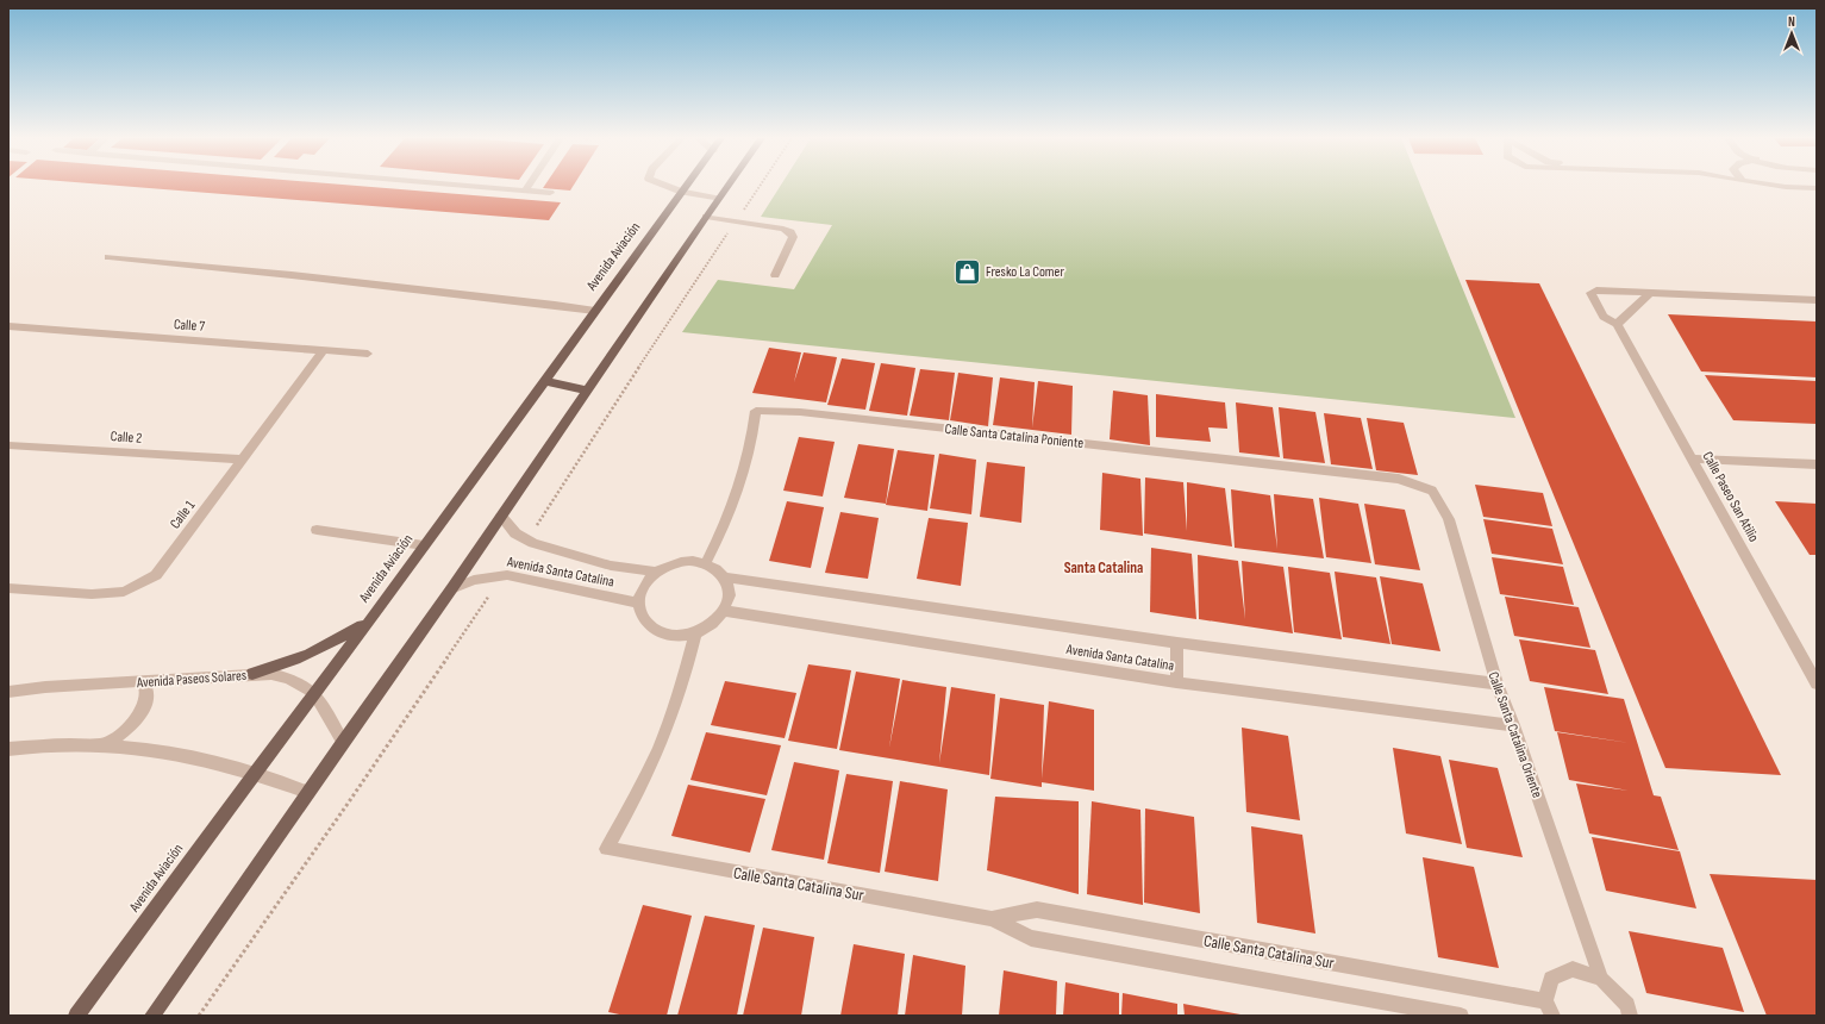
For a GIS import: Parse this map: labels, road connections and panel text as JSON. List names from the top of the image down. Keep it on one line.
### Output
{"streets":{"main road":["Avenida Aviación"],"street":["Calle 7","Calle Santa Catalina Poniente","Calle 2","Calle Paseo San Atilio","Calle 1","Avenida Santa Catalina","Avenida Paseos Solares","Calle Santa Catalina Oriente","Calle Santa Catalina Sur"]},"crossings":[["Avenida Aviación","Avenida Paseos Solares"],["Calle 7","Calle 1"],["Calle Santa Catalina Poniente","Avenida Santa Catalina"],["Calle Santa Catalina Poniente","Calle Santa Catalina Oriente"],["Calle Santa Catalina Poniente","Calle Santa Catalina Sur"],["Calle 2","Calle 1"],["Avenida Santa Catalina","Calle Santa Catalina Oriente"],["Avenida Santa Catalina","Calle Santa Catalina Sur"],["Calle Santa Catalina Oriente","Calle Santa Catalina Sur"]],"districts":["Santa Catalina"],"places":{"shop":["Fresko La Comer"]},"north":"top"}
